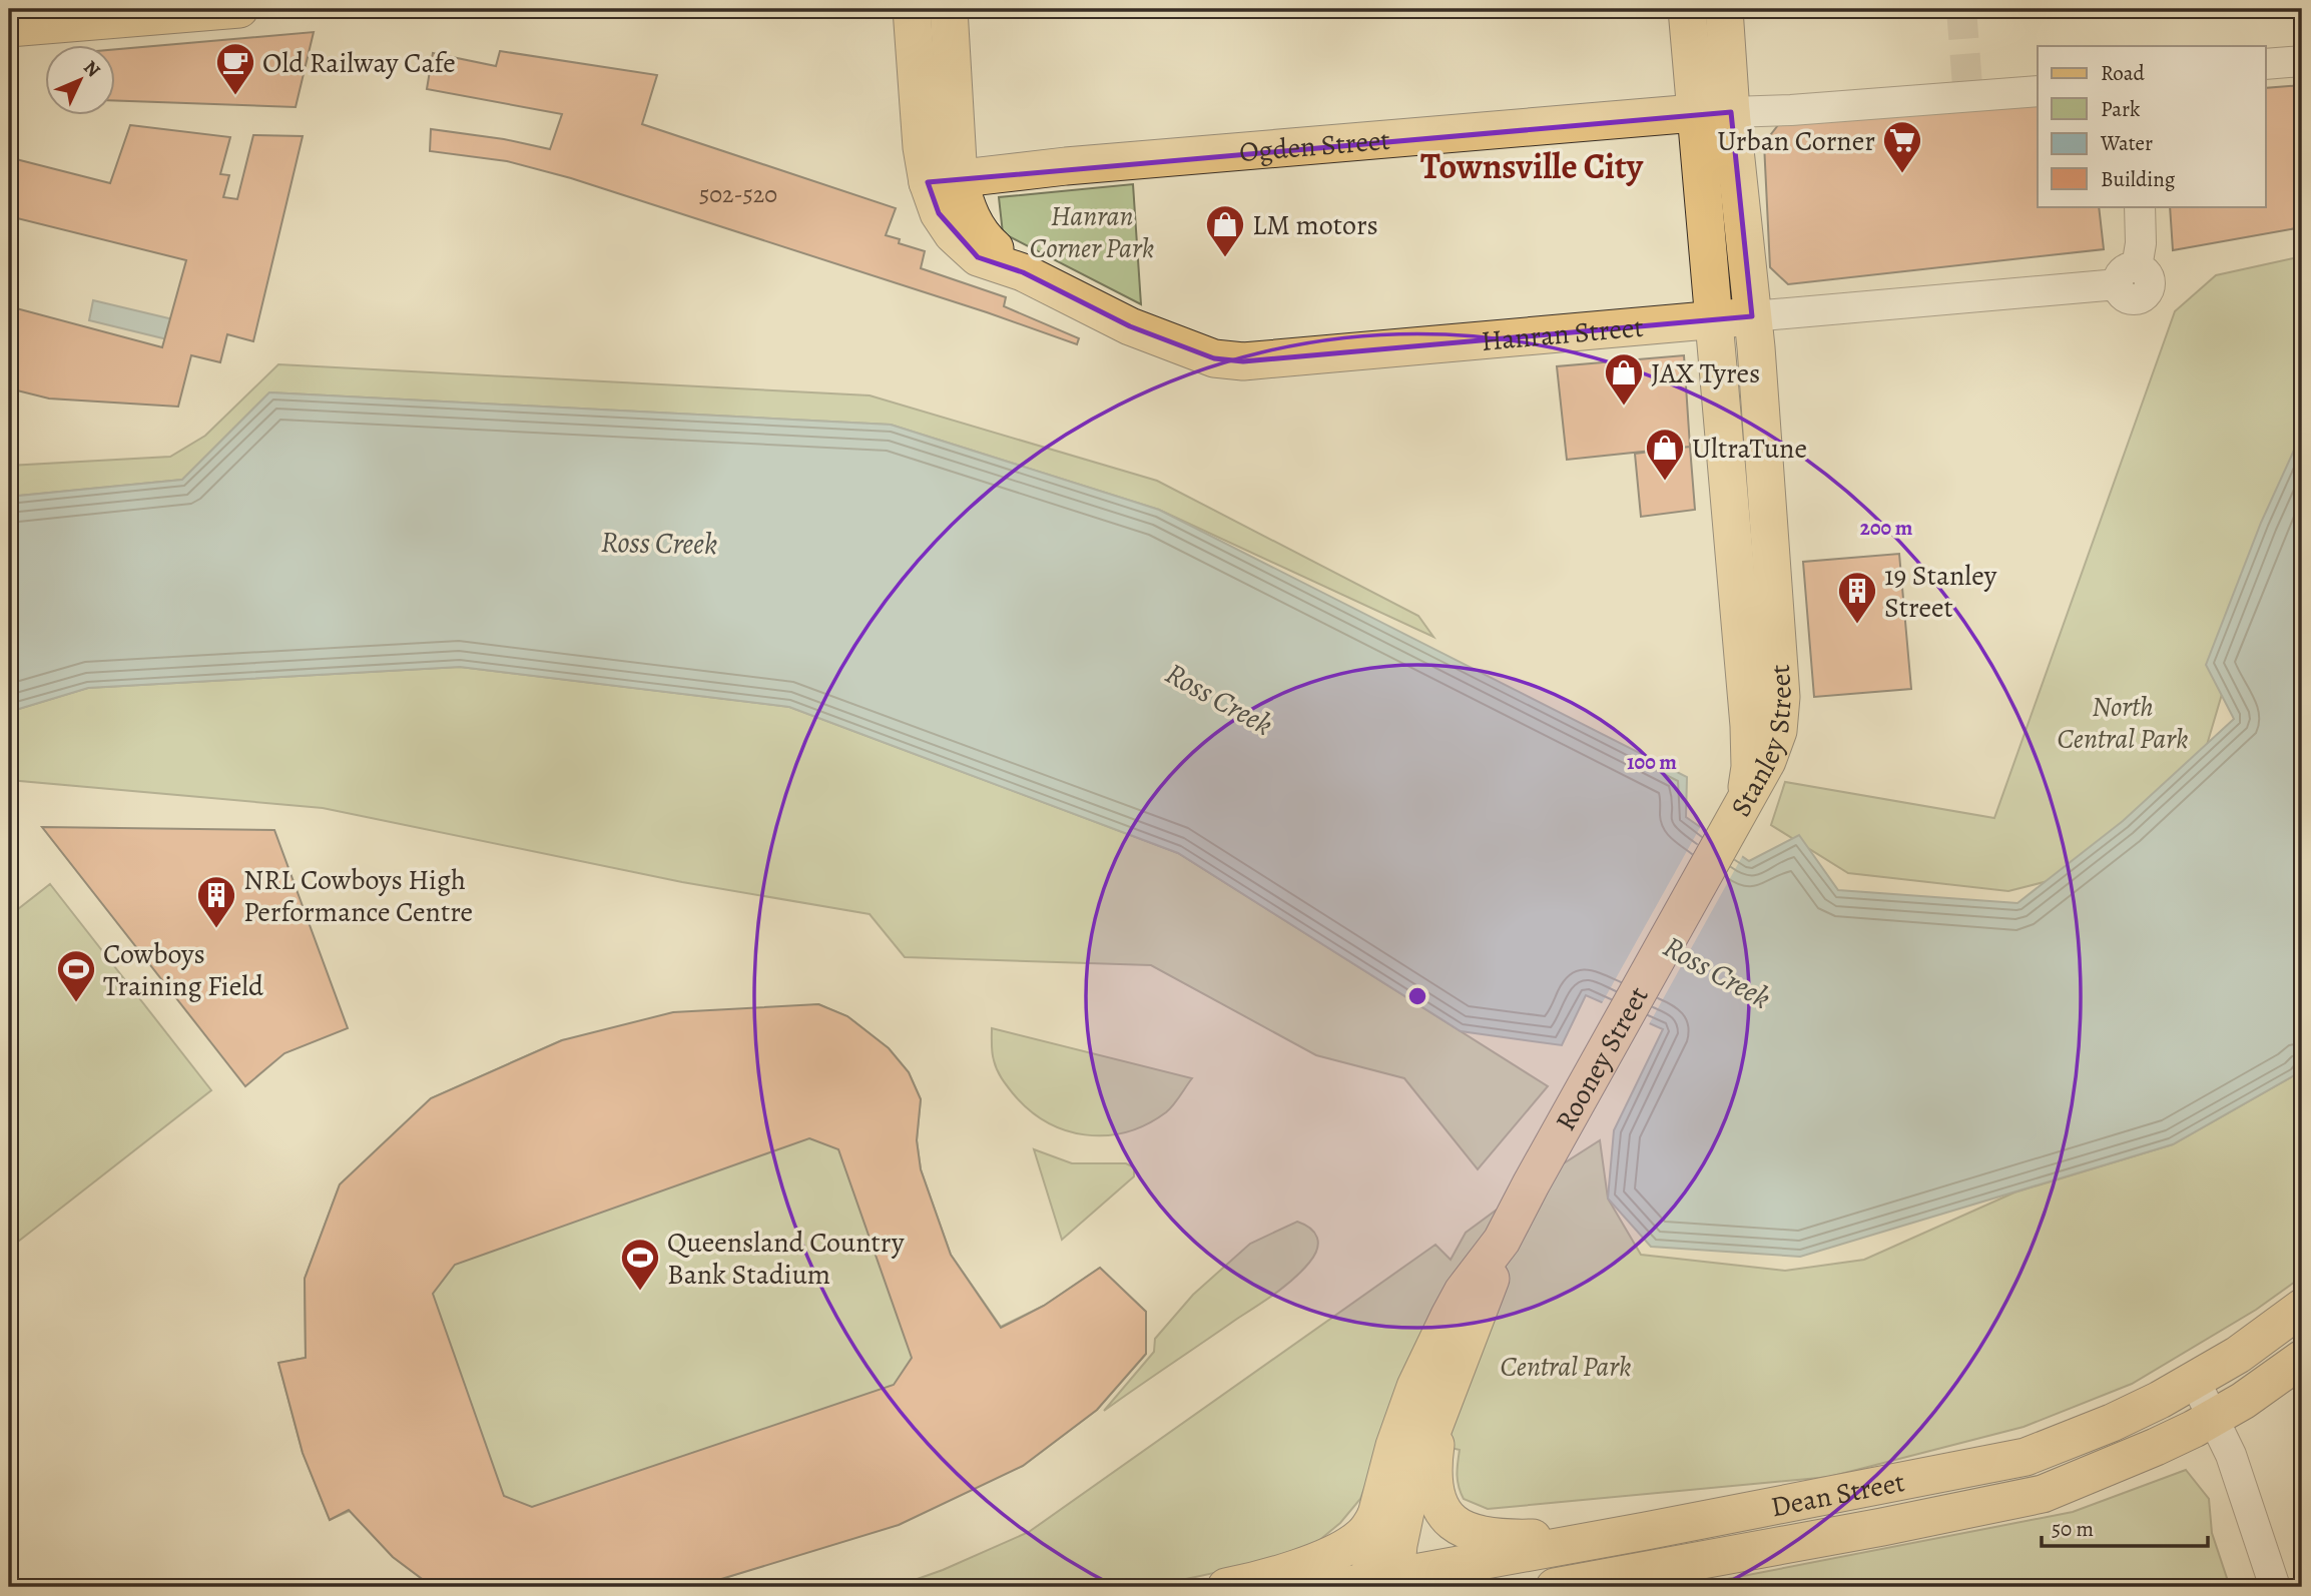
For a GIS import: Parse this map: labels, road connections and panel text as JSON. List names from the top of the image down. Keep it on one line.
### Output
{"streets":{"main road":["Ogden Street","Hanran Street","Stanley Street","Rooney Street","Dean Street"]},"crossings":[["Ogden Street","Hanran Street"],["Ogden Street","Stanley Street"],["Hanran Street","Stanley Street"],["Stanley Street","Rooney Street"],["Rooney Street","Dean Street"]],"districts":["Townsville City"],"water":["Ross Creek"],"parks":["Hanran Corner Park","North Central Park","Central Park"],"places":{"cafe":["Old Railway Cafe"],"supermarket":["Urban Corner"],"shop":["LM motors","JAX Tyres","UltraTune"],"building":["19 Stanley Street","NRL Cowboys High Performance Centre"],"sports":["Cowboys Training Field","Queensland Country Bank Stadium"]},"house_numbers":["502-520"],"legend":["Road","Park","Water","Building"],"scale_bar":"50 m","north":"top right","rings":["200 m","100 m"]}
